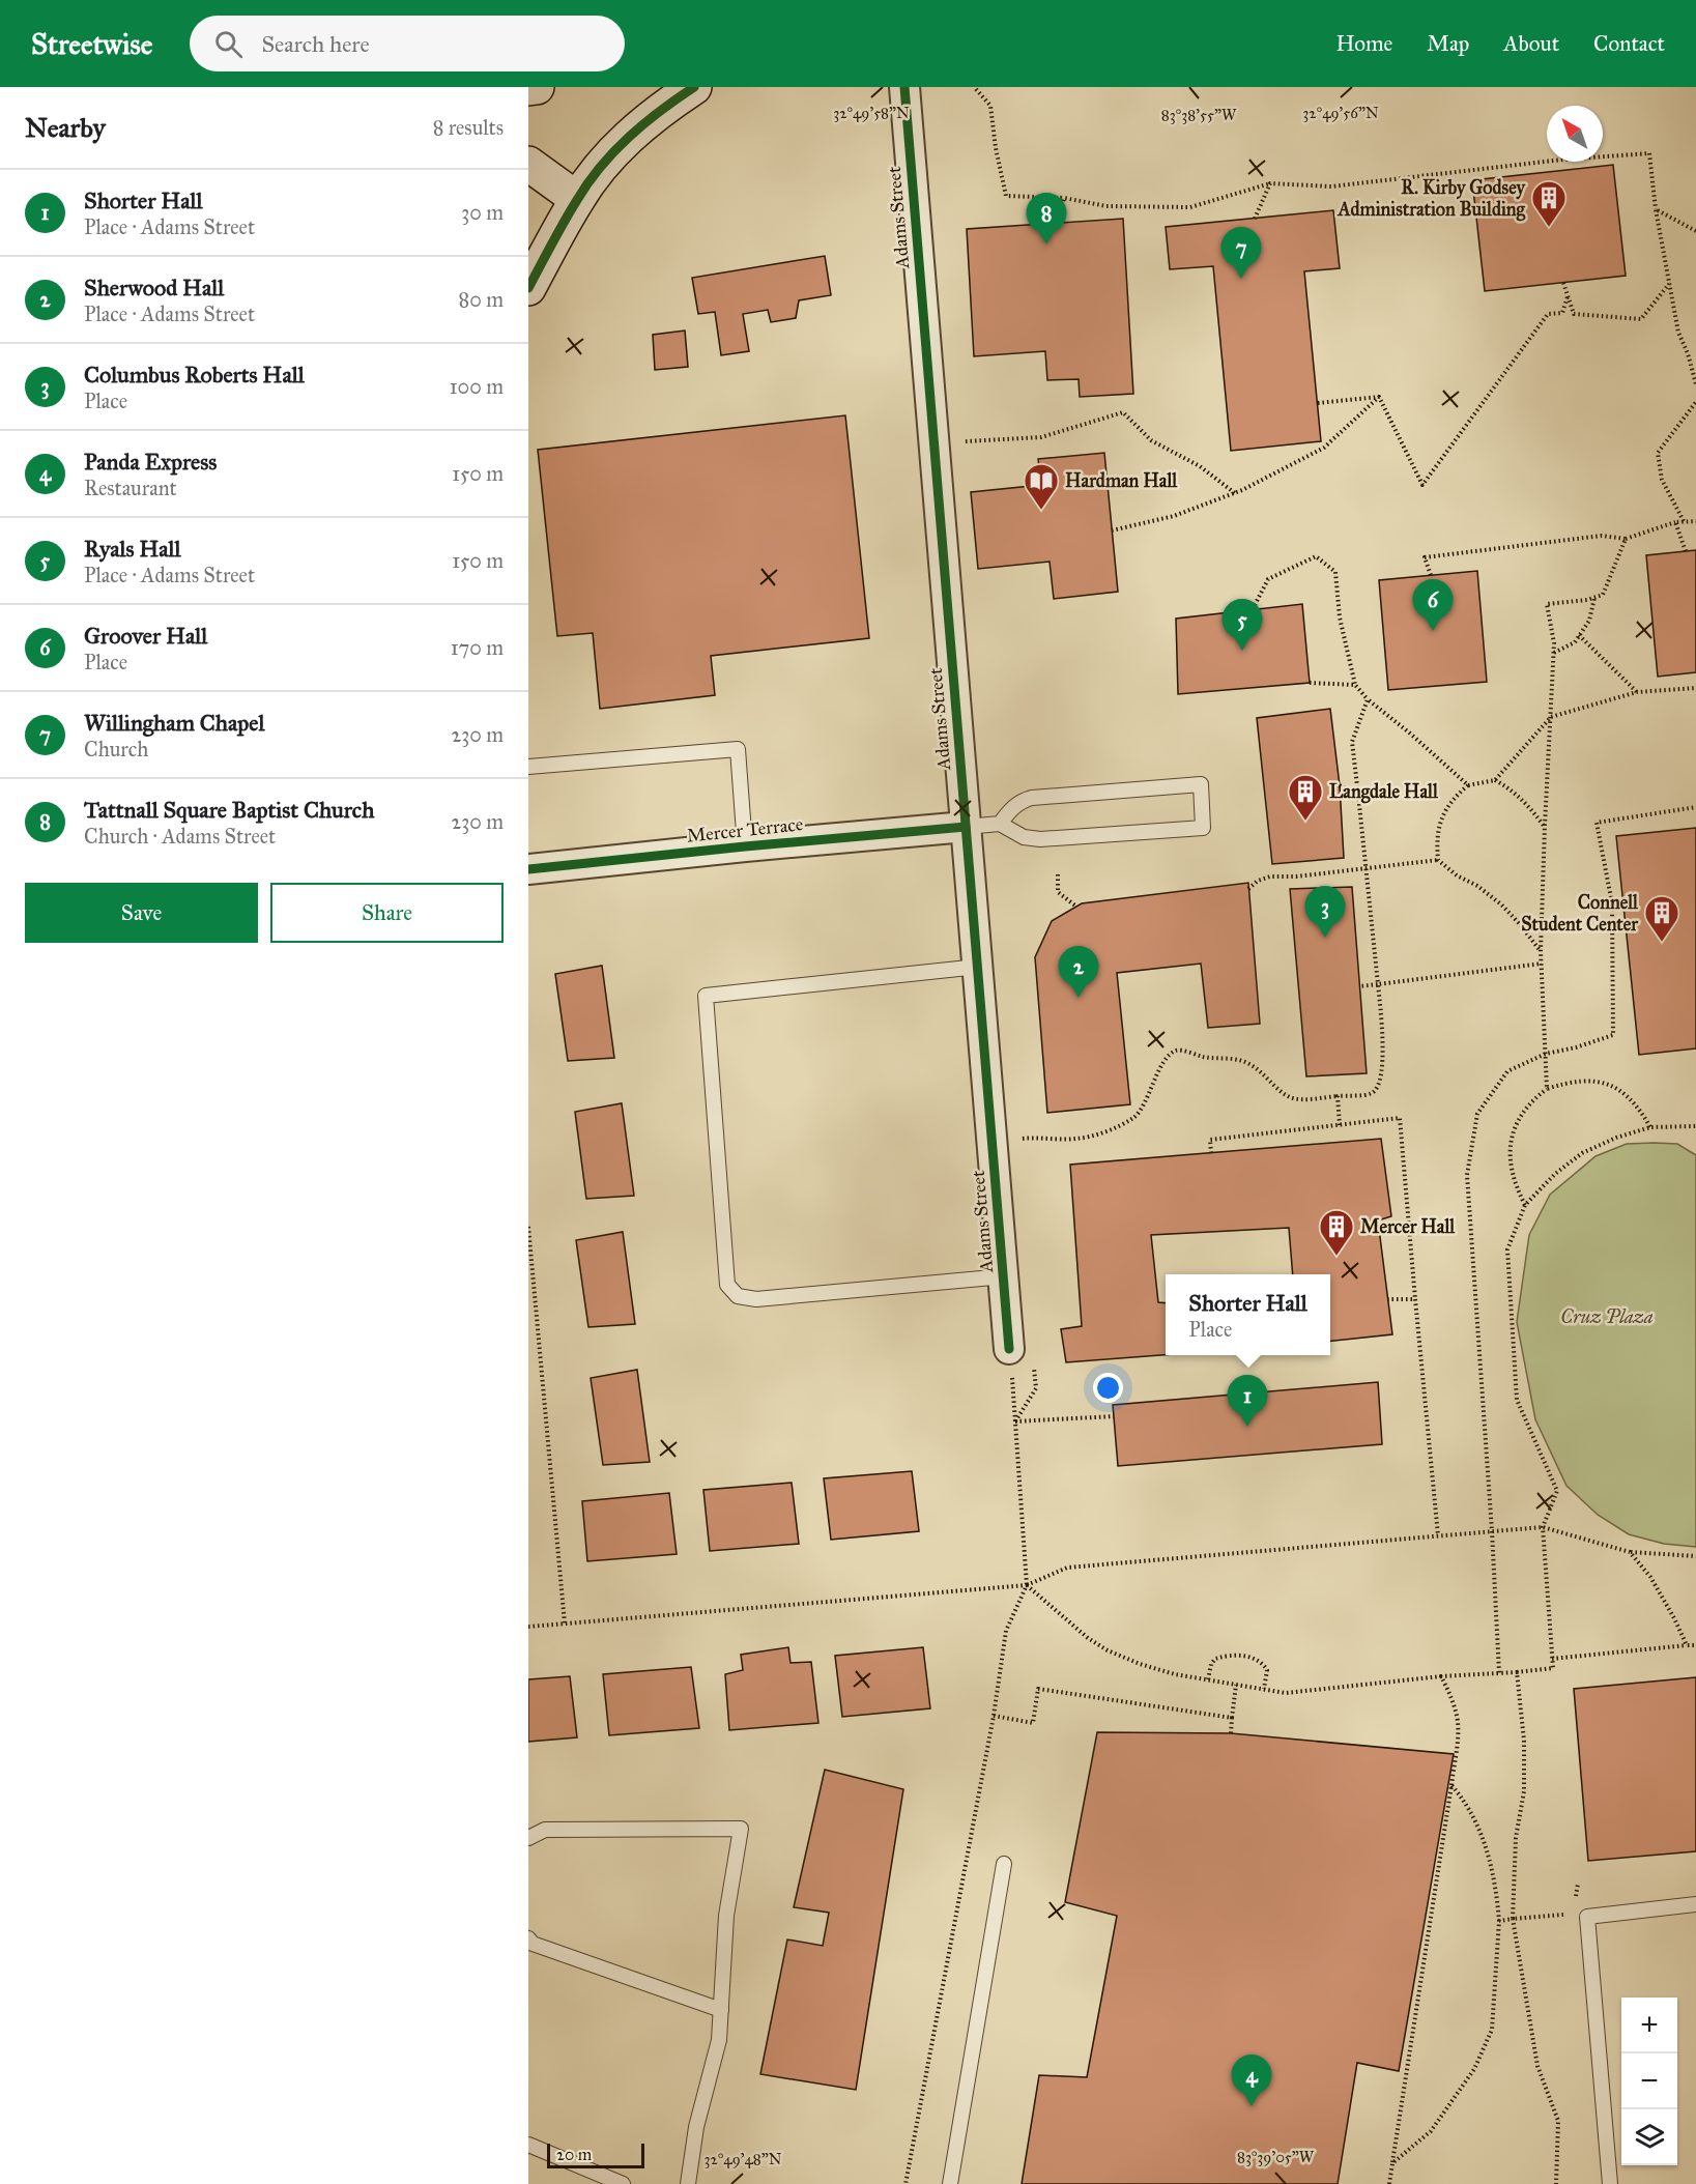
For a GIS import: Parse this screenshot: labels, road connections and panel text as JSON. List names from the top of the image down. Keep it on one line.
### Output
{"streets":{"street":["Adams Street","Mercer Terrace"]},"crossings":[["Adams Street","Mercer Terrace"]],"parks":["Cruz Plaza"],"places":{"building":["R. Kirby Godsey Administration Building","Langdale Hall","Connell Student Center","Mercer Hall"],"library":["Hardman Hall"]},"scale_bar":"20 m","north":"top left","page":{"header":"Streetwise","search":"Search here","nav":["Home","Map","About","Contact"],"heading":["Nearby","8 results"],"list":[{"mark":"1","name":"Shorter Hall","note":"Place · Adams Street","value":"30 m"},{"mark":"2","name":"Sherwood Hall","note":"Place · Adams Street","value":"80 m"},{"mark":"3","name":"Columbus Roberts Hall","note":"Place","value":"100 m"},{"mark":"4","name":"Panda Express","note":"Restaurant","value":"150 m"},{"mark":"5","name":"Ryals Hall","note":"Place · Adams Street","value":"150 m"},{"mark":"6","name":"Groover Hall","note":"Place","value":"170 m"},{"mark":"7","name":"Willingham Chapel","note":"Church","value":"230 m"},{"mark":"8","name":"Tattnall Square Baptist Church","note":"Church · Adams Street","value":"230 m"}],"pins":["8","7","6","5","3","2","1","4"],"buttons":["Save","Share"],"popup":["Shorter Hall","Place"],"map_buttons":["+","−"],"scale":"20 m"},"coordinates":["32°49'58\"N","32°49'56\"N","83°38'55\"W","83°39'05\"W","32°49'48\"N"]}
